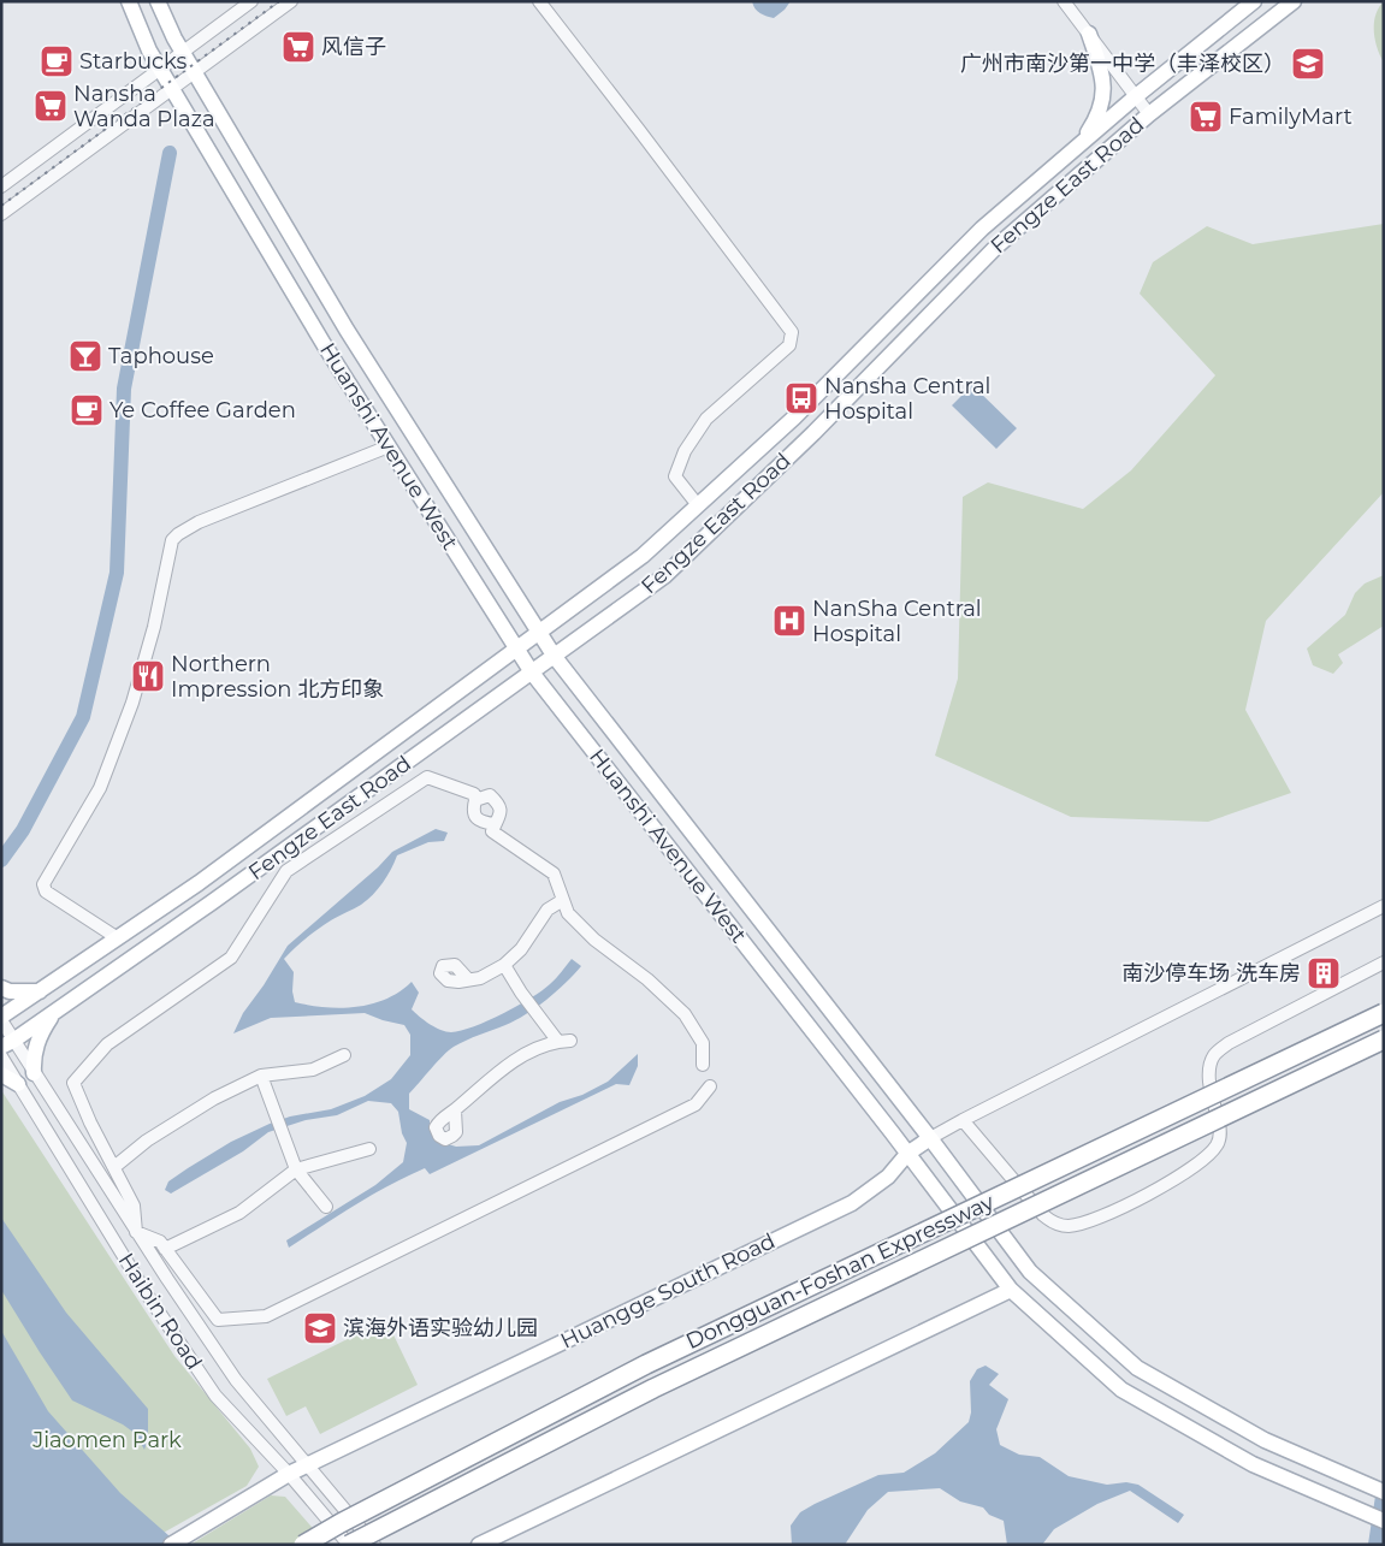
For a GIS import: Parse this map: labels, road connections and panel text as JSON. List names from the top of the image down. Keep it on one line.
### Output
{"streets":{"highway":["Dongguan-Foshan Expressway"],"main road":["Fengze East Road","Huanshi Avenue West","Huangge South Road"],"street":["Haibin Road"]},"crossings":[["Fengze East Road","Huanshi Avenue West"],["Huanshi Avenue West","Huangge South Road"],["Dongguan-Foshan Expressway","Haibin Road"],["Huangge South Road","Haibin Road"]],"parks":["Jiaomen Park"],"places":{"supermarket":["风信子","Nansha Wanda Plaza","FamilyMart"],"cafe":["Starbucks","Ye Coffee Garden"],"school or university":["广州市南沙第一中学（丰泽校区）","滨海外语实验幼儿园"],"bar":["Taphouse"],"bus stop":["Nansha Central Hospital"],"hospital":["NanSha Central Hospital"],"restaurant":["Northern Impression 北方印象"],"building":["南沙停车场 洗车房"]}}
